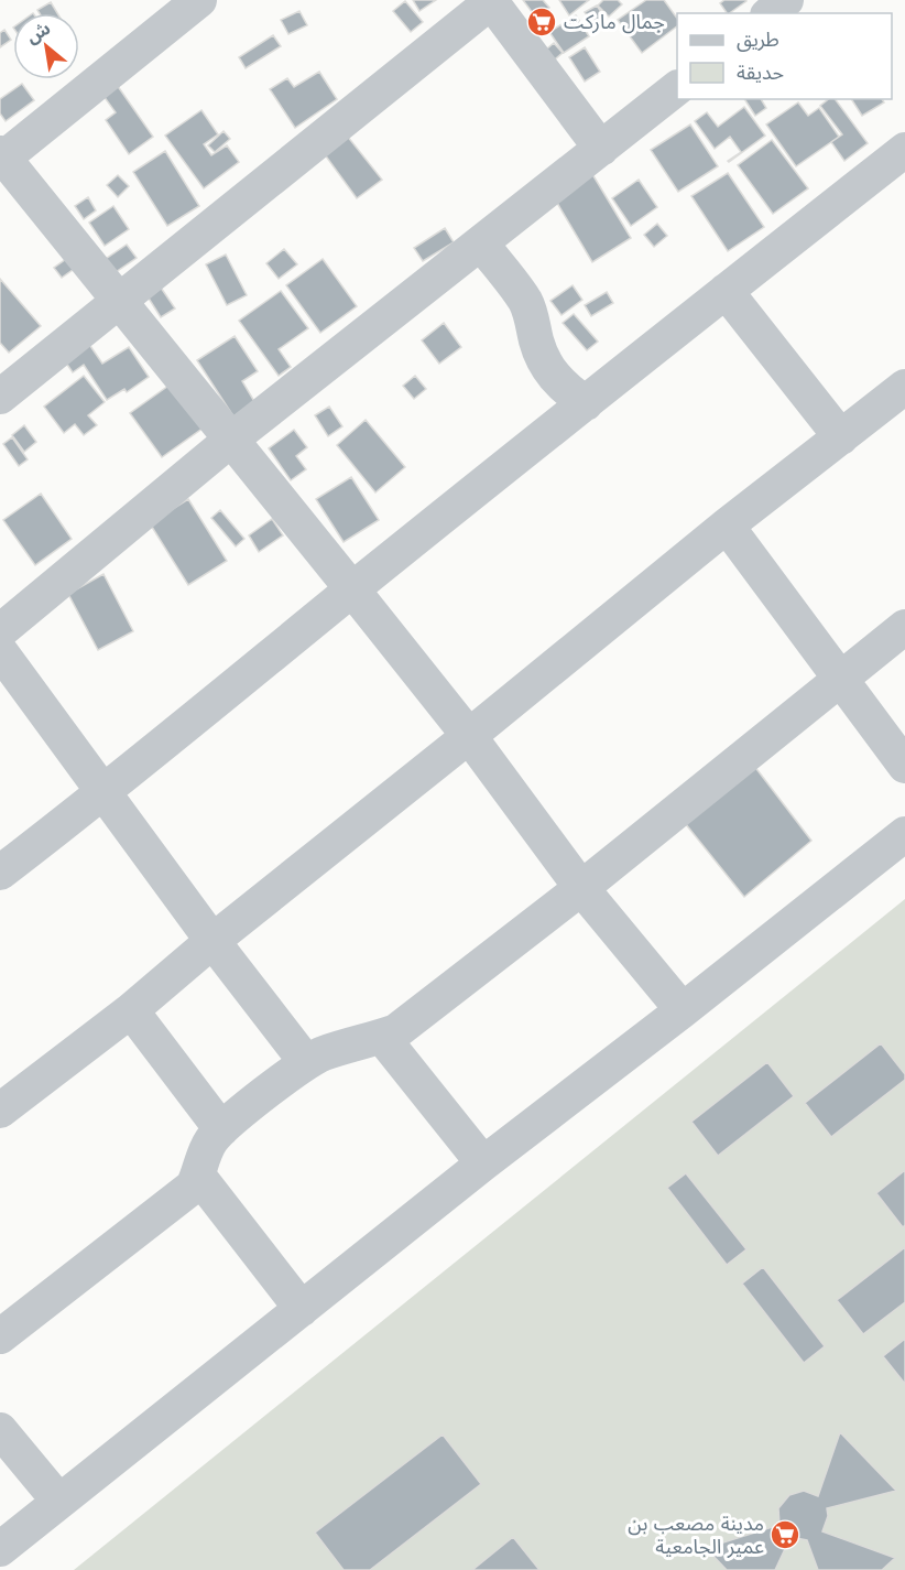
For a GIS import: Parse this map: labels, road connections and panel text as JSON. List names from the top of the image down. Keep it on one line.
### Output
{"places":{"supermarket":["جمال ماركت","مدينة مصعب بن عمير الجامعية"]},"legend":["طريق","حديقة"],"north":"top left"}
